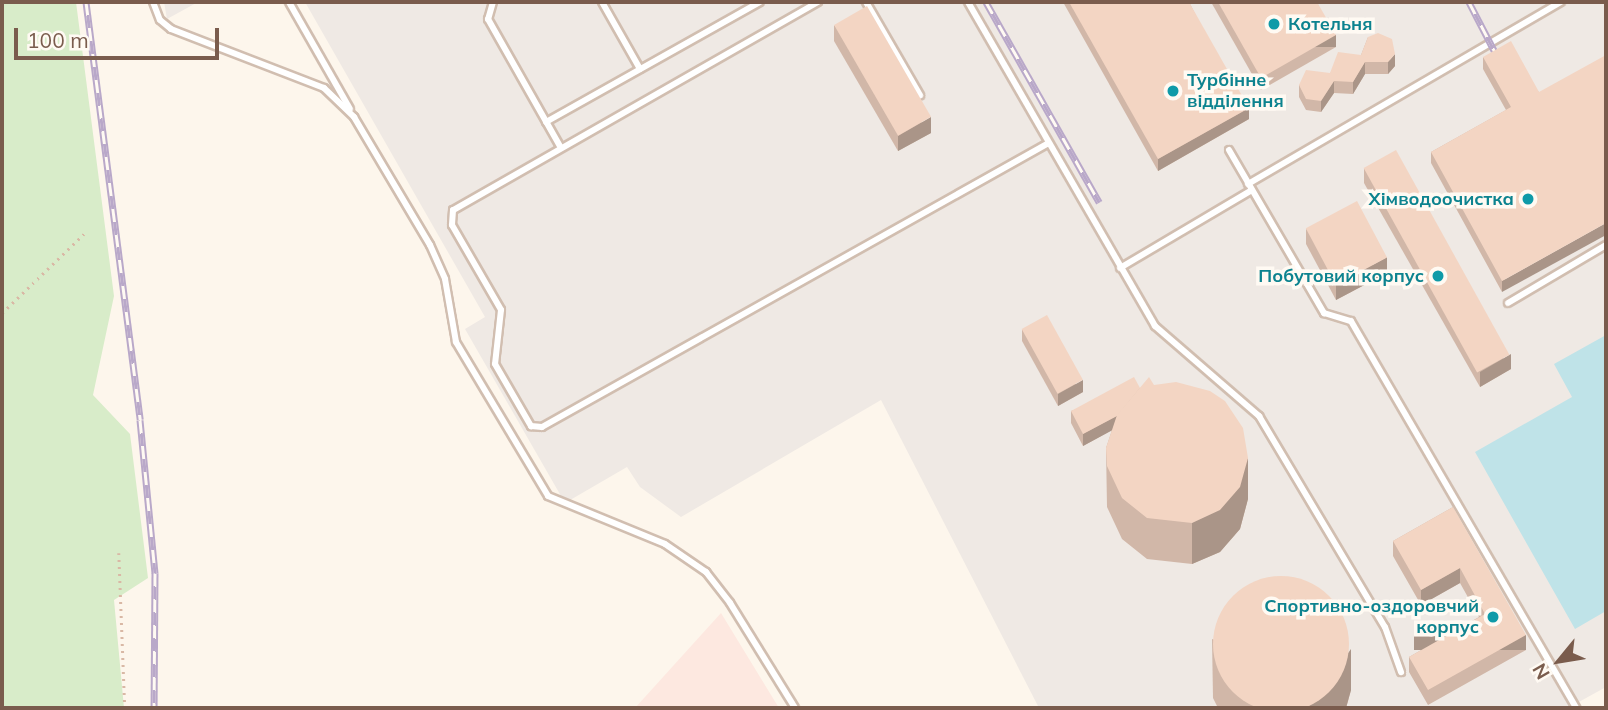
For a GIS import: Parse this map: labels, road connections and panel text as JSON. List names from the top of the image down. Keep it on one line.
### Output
{"places":["Котельня","Турбінне відділення","Хімводоочистка","Побутовий корпус","Спортивно-оздоровчий корпус"],"scale_bar":"100 m","north":"bottom left"}
